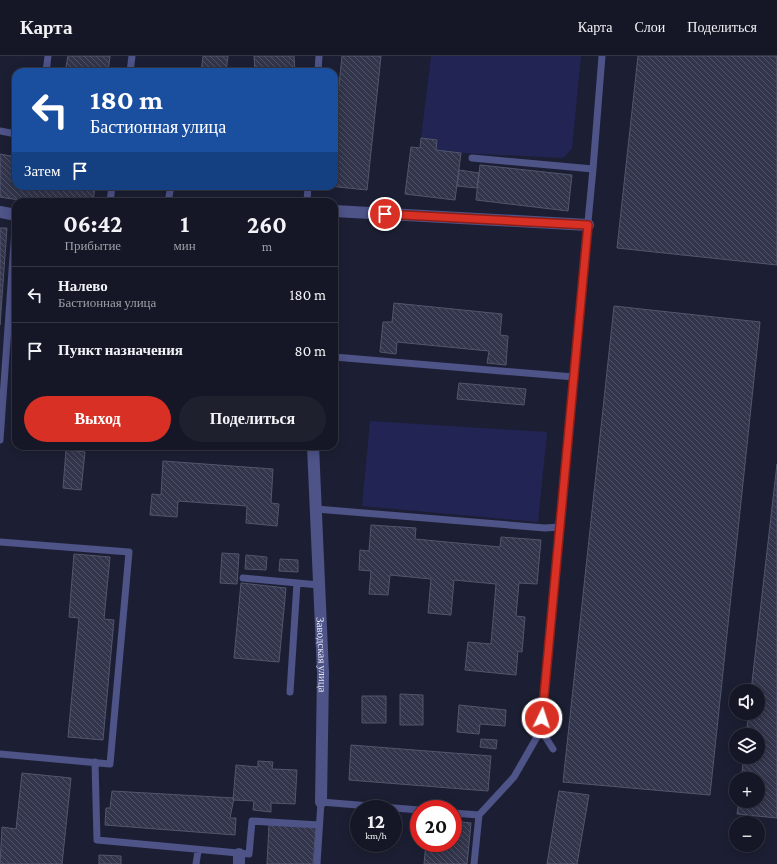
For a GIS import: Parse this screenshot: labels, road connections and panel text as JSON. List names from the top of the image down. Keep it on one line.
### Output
{"streets":{"street":["Заводская улица"]},"page":{"header":"Карта","nav":["Карта","Слои","Поделиться"],"turn":["180 m","Бастионная улица"],"then":"Затем","eta":["06:42","Прибытие","1","мин","260","m"],"list":[{"name":"Налево","note":"Бастионная улица","value":"180 m"},{"name":"Пункт назначения","value":"80 m"}],"buttons":["Выход","Поделиться"],"map_buttons":["+","−"],"speed":"12 km/h","limit":"20"}}
